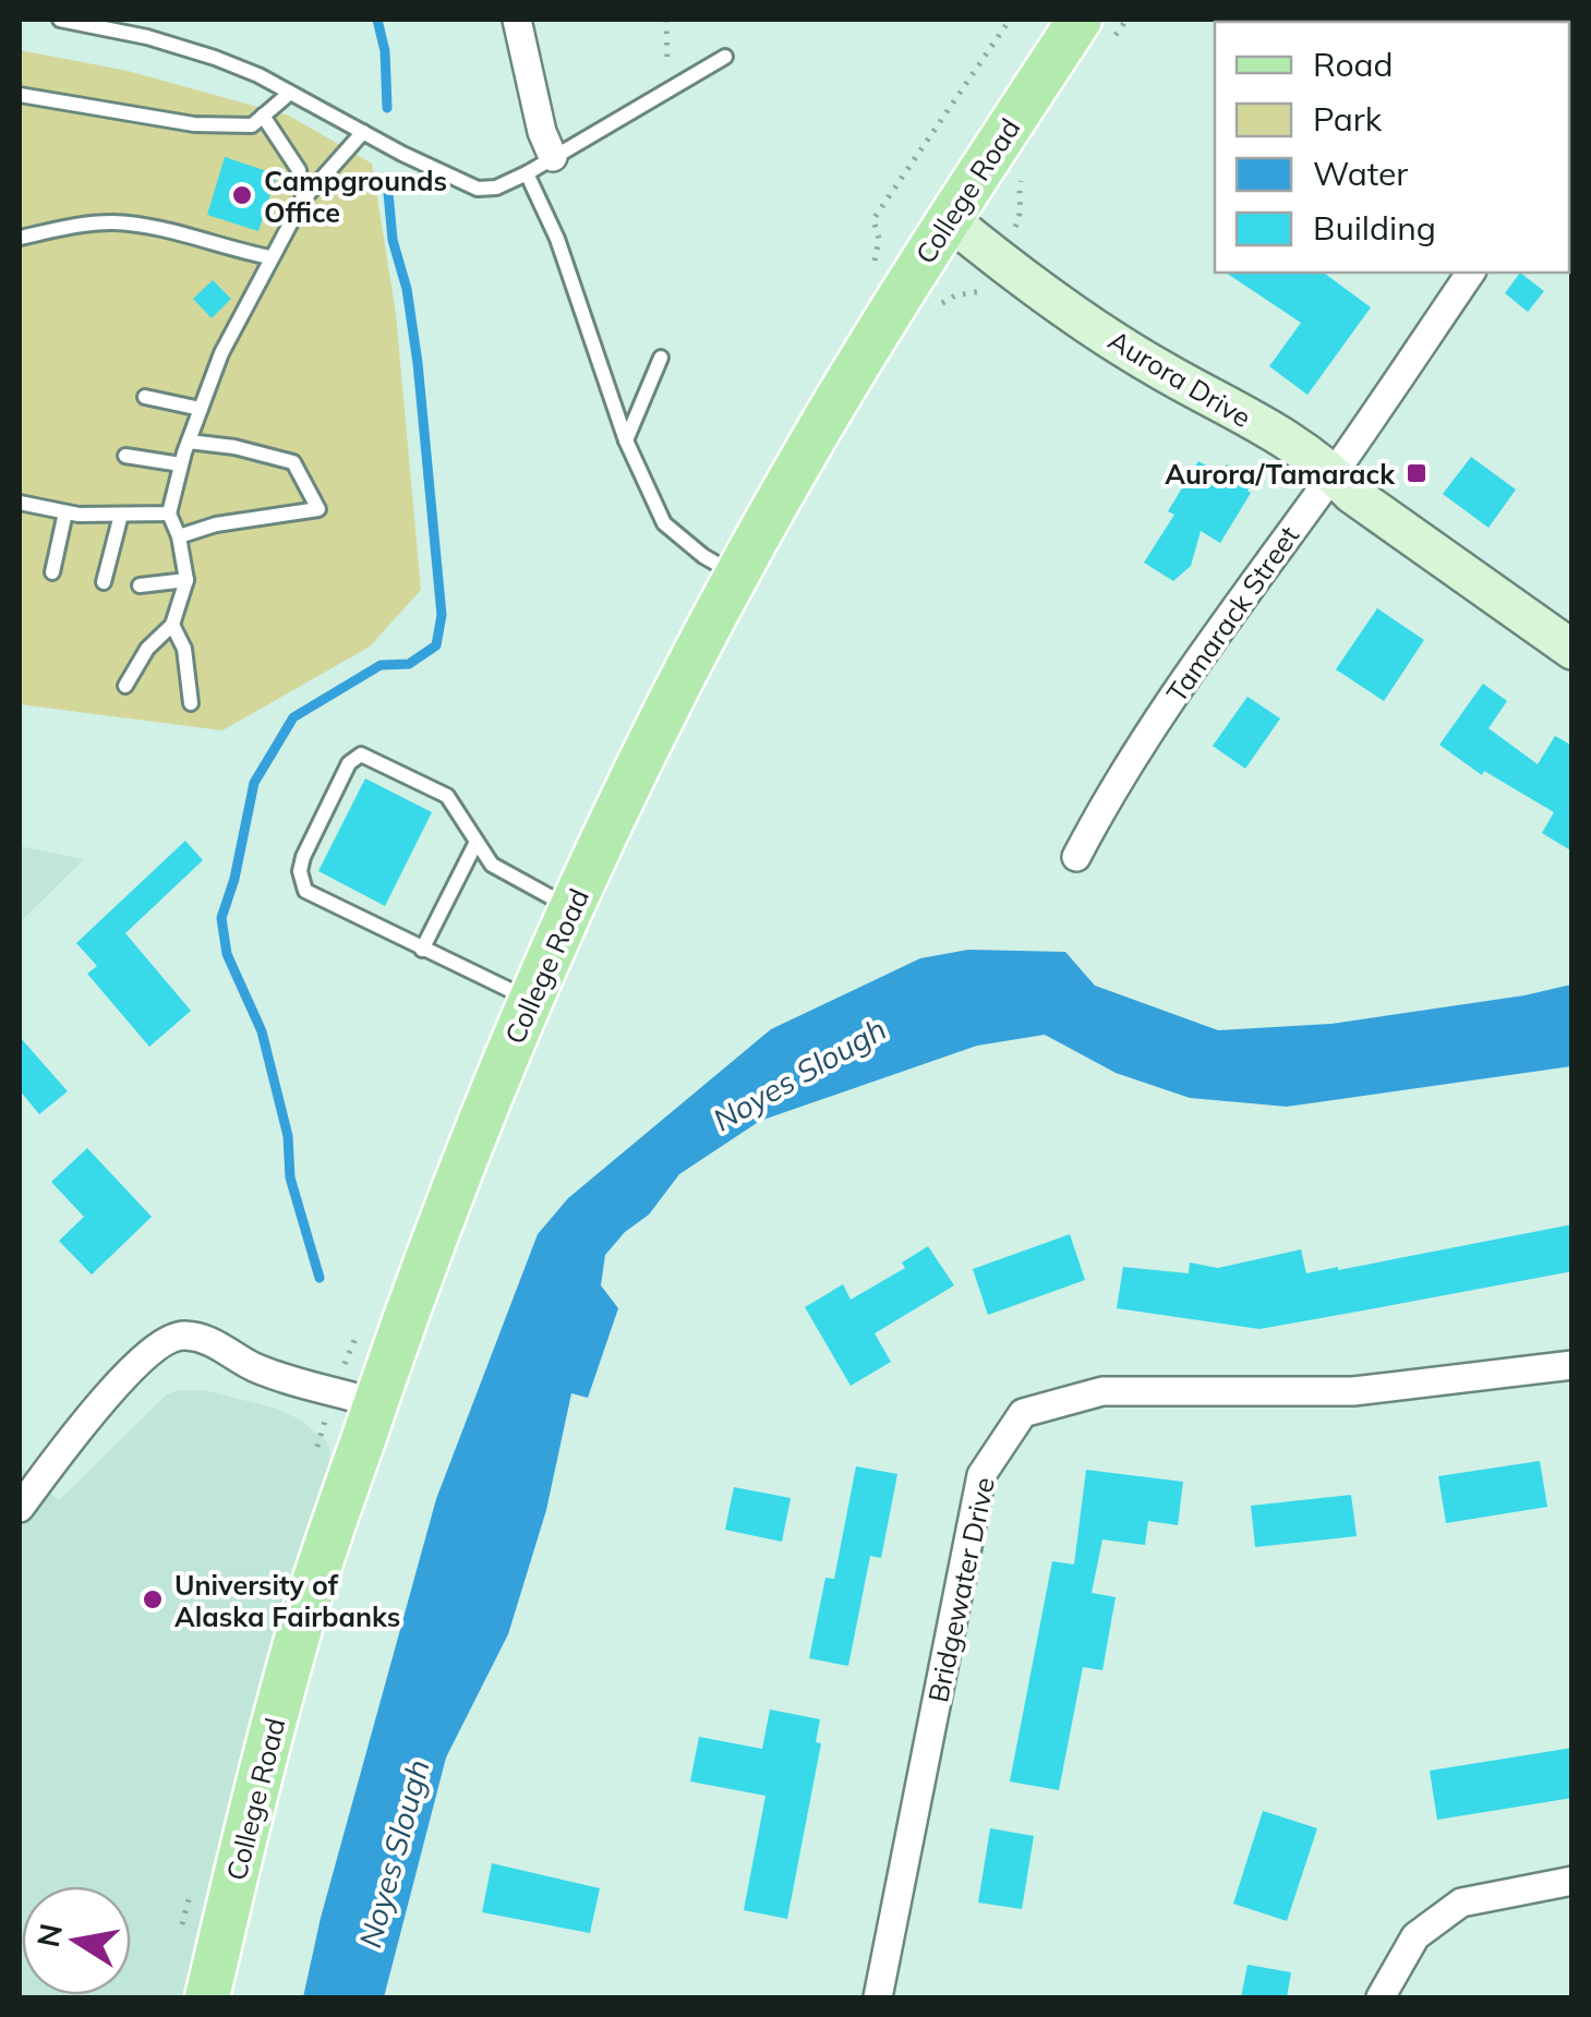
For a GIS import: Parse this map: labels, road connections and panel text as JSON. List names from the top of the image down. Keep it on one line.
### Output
{"streets":{"main road":["College Road"],"street":["Aurora Drive","Tamarack Street","Bridgewater Drive"]},"crossings":[["College Road","Aurora Drive"],["Aurora Drive","Tamarack Street"]],"water":["Noyes Slough"],"places":{"other":["Campgrounds Office","University of Alaska Fairbanks"],"transit":["Aurora/Tamarack"]},"legend":["Road","Park","Water","Building"],"north":"left"}
